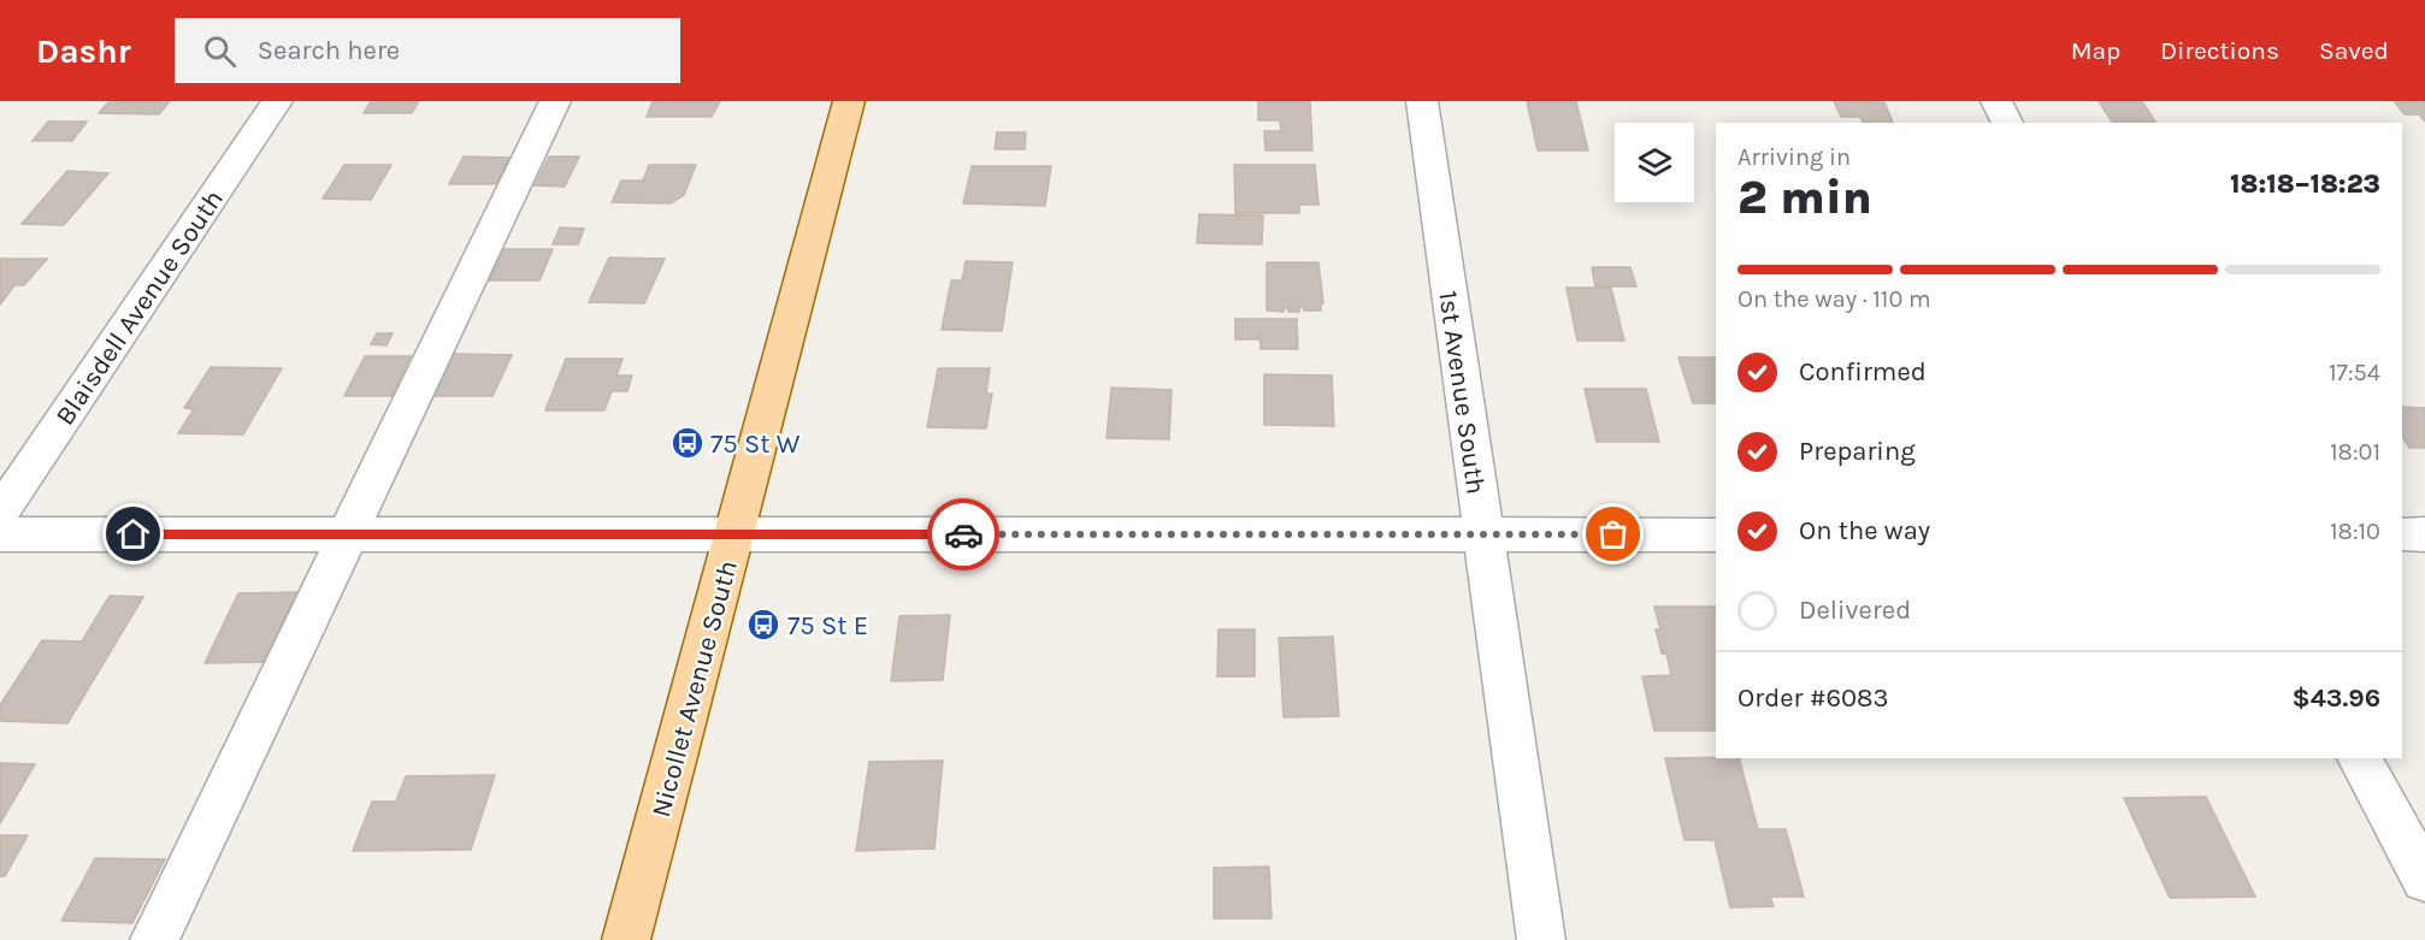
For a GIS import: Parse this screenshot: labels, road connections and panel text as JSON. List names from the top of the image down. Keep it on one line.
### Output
{"streets":{"main road":["Nicollet Avenue South"],"street":["Blaisdell Avenue South","1st Avenue South"]},"places":{"bus stop":["75 St W","75 St E"]},"page":{"header":"Dashr","search":"Search here","nav":["Map","Directions","Saved"],"heading":["2 min","Arriving in","18:18–18:23"],"panel":["Order #6083","$43.96"],"bar":"On the way · 110 m","list":[["Confirmed","17:54"],["Preparing","18:01"],["On the way","18:10"],"Delivered"]}}
